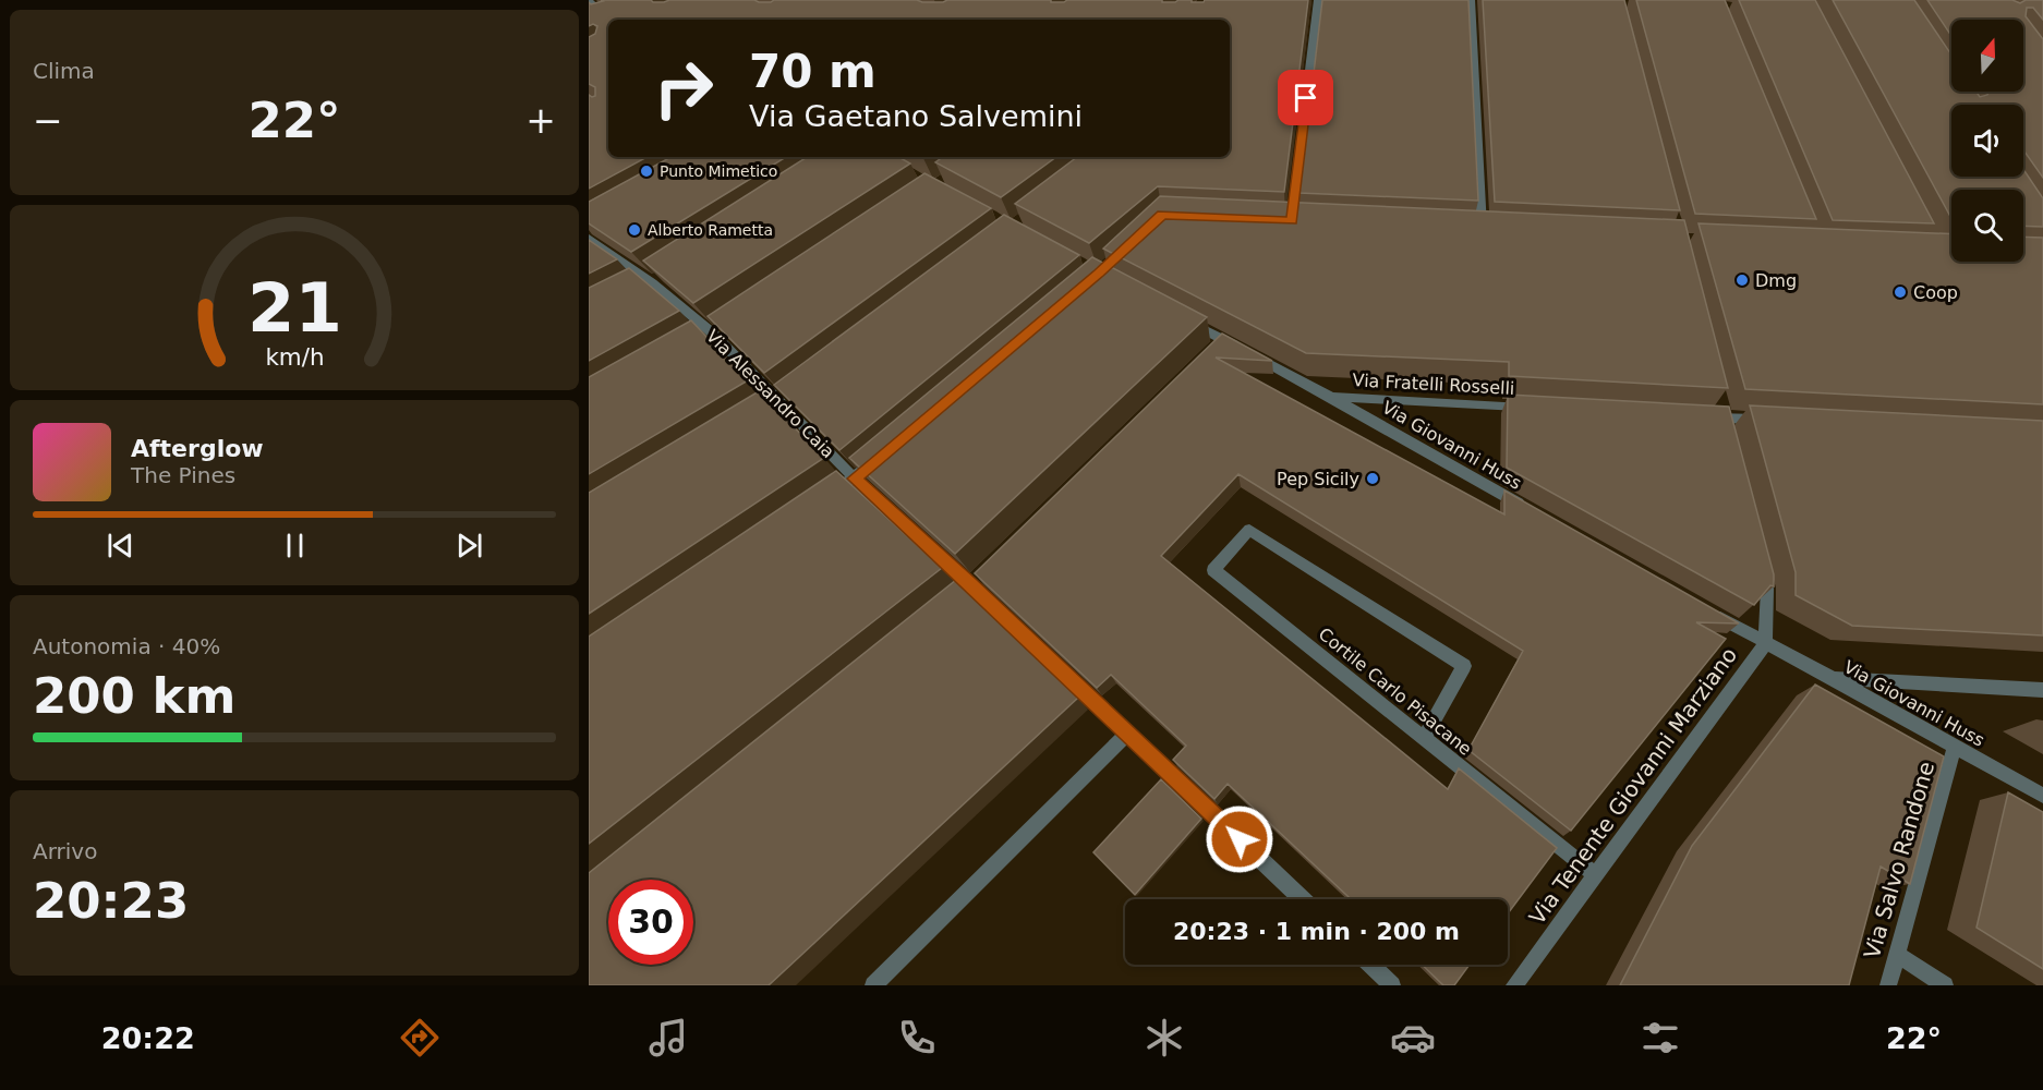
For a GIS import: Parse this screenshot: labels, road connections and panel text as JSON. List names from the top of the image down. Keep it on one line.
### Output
{"streets":{"street":["Via Fratelli Rosselli","Via Alessandro Caia","Via Giovanni Huss","Cortile Carlo Pisacane","Via Tenente Giovanni Marziano","Via Salvo Randone"]},"crossings":[["Via Fratelli Rosselli","Via Giovanni Huss"],["Via Giovanni Huss","Via Tenente Giovanni Marziano"],["Via Giovanni Huss","Via Salvo Randone"],["Cortile Carlo Pisacane","Via Tenente Giovanni Marziano"]],"places":["Punto Mimetico","Alberto Rametta","Dmg","Coop","Pep Sicily"],"north":"top","page":{"tile":["Clima",["Autonomia · 40%","200 km"],["Arrivo","20:23"]],"turn":["70 m","Via Gaetano Salvemini"],"heat":["−","22°","+"],"song":["Afterglow","The Pines"],"limit":"30","trip":"20:23 · 1 min · 200 m","tabs":["20:22","22°"],"gauge":["21","km/h"]}}
